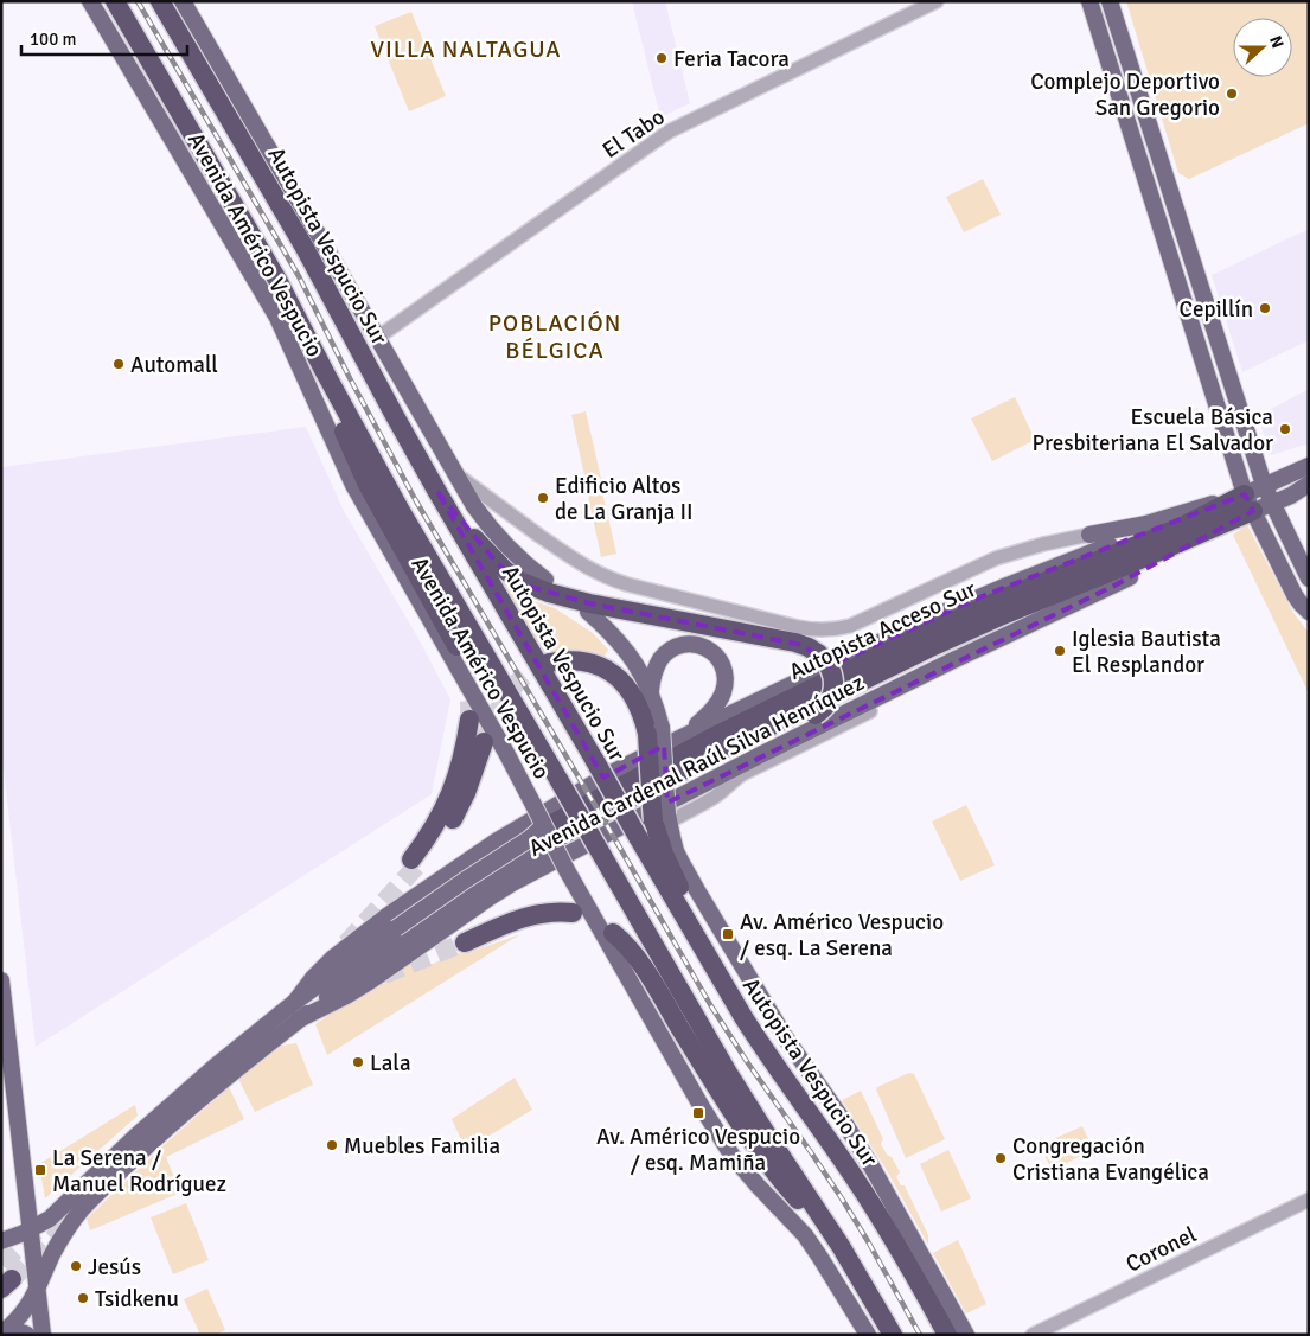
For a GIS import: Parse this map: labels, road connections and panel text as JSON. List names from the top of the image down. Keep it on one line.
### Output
{"streets":{"highway":["Autopista Vespucio Sur","Autopista Acceso Sur"],"main road":["Avenida Américo Vespucio","Avenida Cardenal Raúl Silva Henríquez"],"street":["El Tabo","Coronel"]},"crossings":[["Avenida Américo Vespucio","Autopista Acceso Sur"],["Avenida Américo Vespucio","Avenida Cardenal Raúl Silva Henríquez"],["Autopista Acceso Sur","Avenida Cardenal Raúl Silva Henríquez"]],"districts":["VILLA NALTAGUA","POBLACIÓN BÉLGICA"],"places":{"other":["Feria Tacora","Complejo Deportivo San Gregorio","Cepillín","Automall","Escuela Básica Presbiteriana El Salvador","Edificio Altos de La Granja II","Iglesia Bautista El Resplandor","Lala","Muebles Familia","Congregación Cristiana Evangélica","Jesús","Tsidkenu"],"transit":["Av. Américo Vespucio / esq. La Serena","Av. Américo Vespucio / esq. Mamiña","La Serena / Manuel Rodríguez"]},"scale_bar":"100 m","north":"right"}
